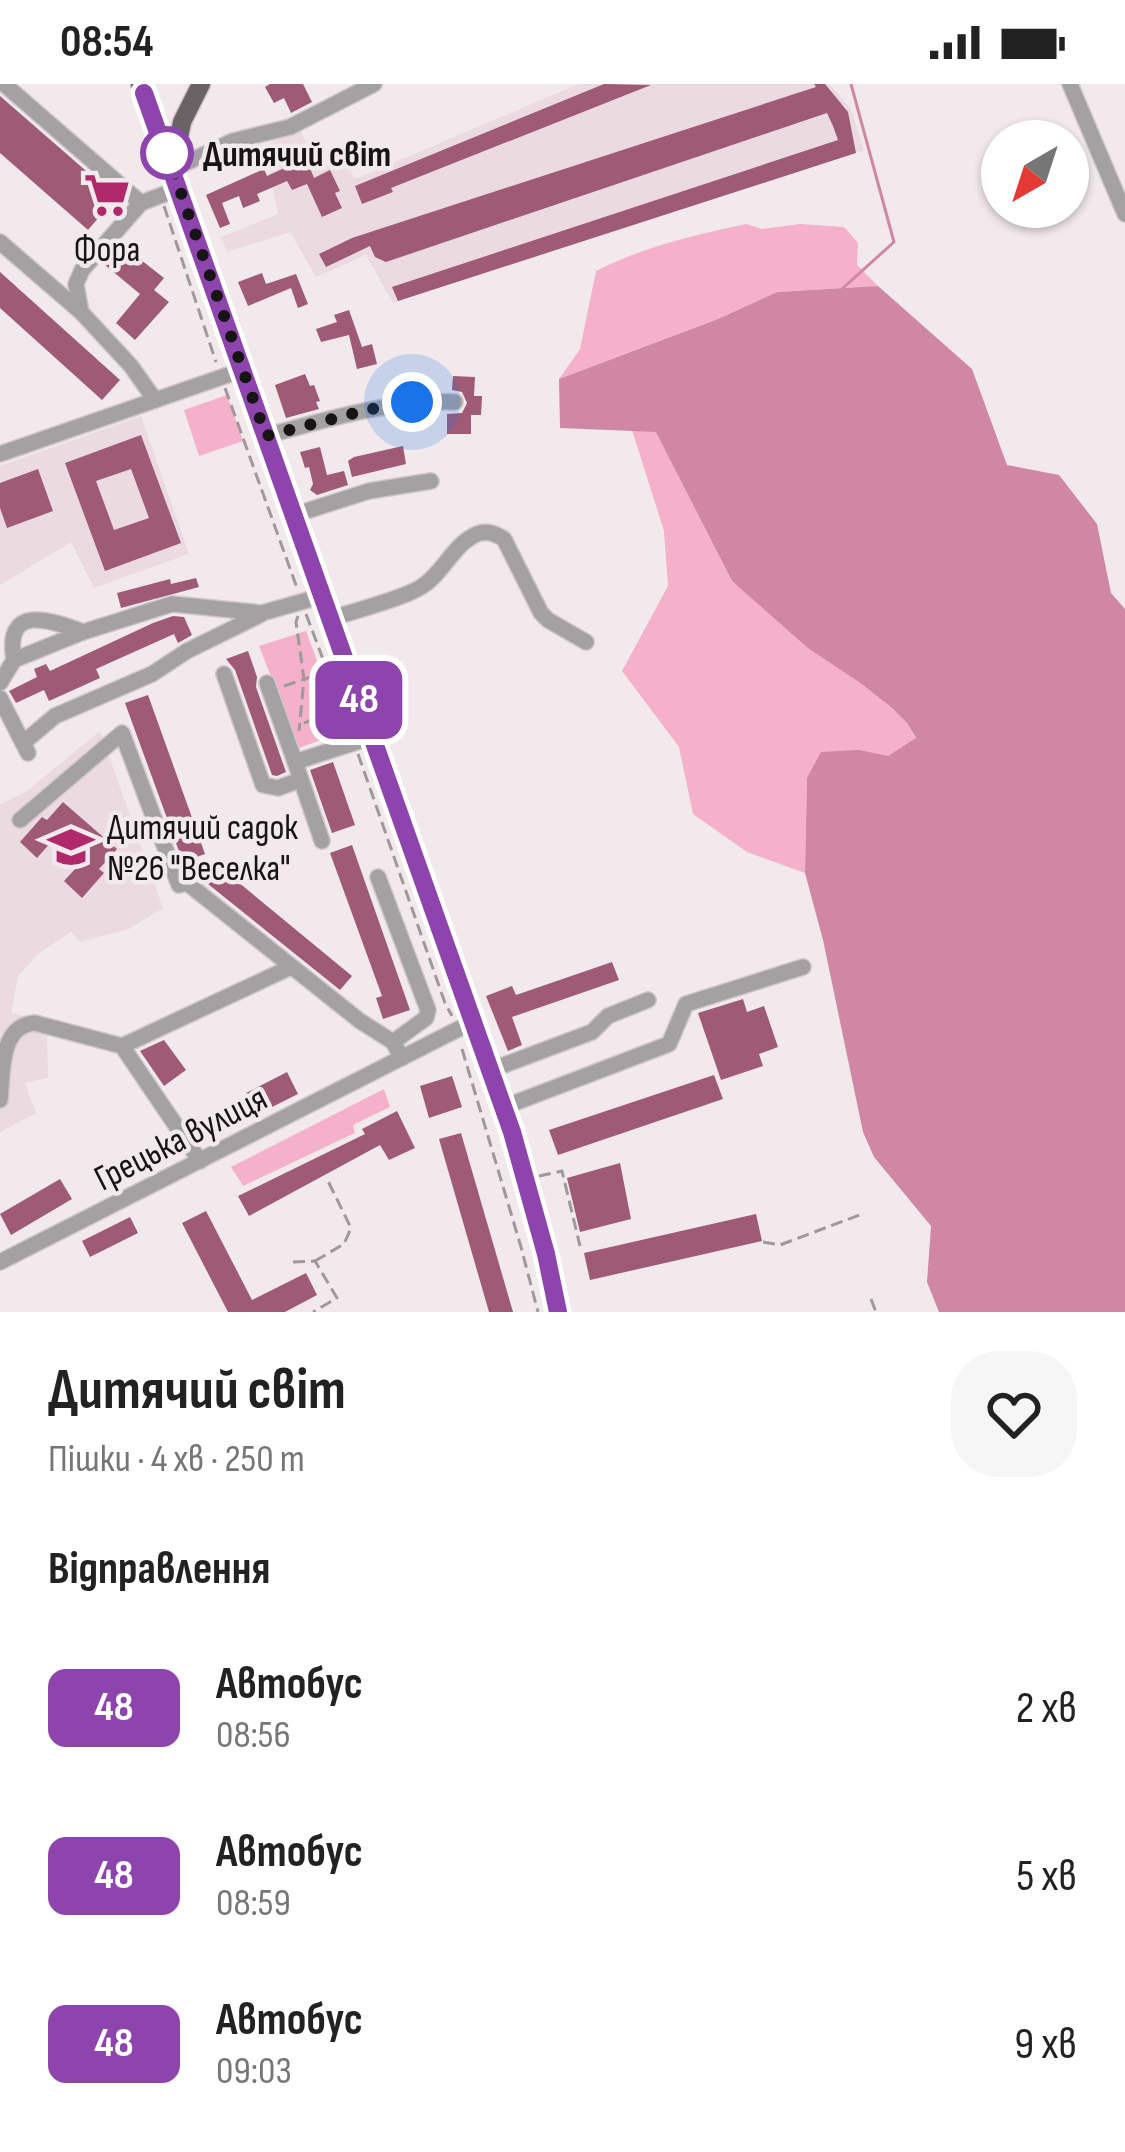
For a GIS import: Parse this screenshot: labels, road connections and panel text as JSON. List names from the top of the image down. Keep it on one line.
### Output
{"streets":{"street":["Грецька вулиця"]},"places":{"other":["Дитячий світ"],"supermarket":["Фора"],"school or university":["Дитячий садок №26 \"Веселка\""]},"lines":["bus line 48"],"north":"bottom left","page":{"status":"08:54","on_map":"48","heading":[["Дитячий світ","Пішки · 4 хв · 250 m"],"Відправлення"],"list":[{"mark":"48","name":"Автобус","note":"08:56","value":"2 хв"},{"mark":"48","name":"Автобус","note":"08:59","value":"5 хв"},{"mark":"48","name":"Автобус","note":"09:03","value":"9 хв"}]}}
